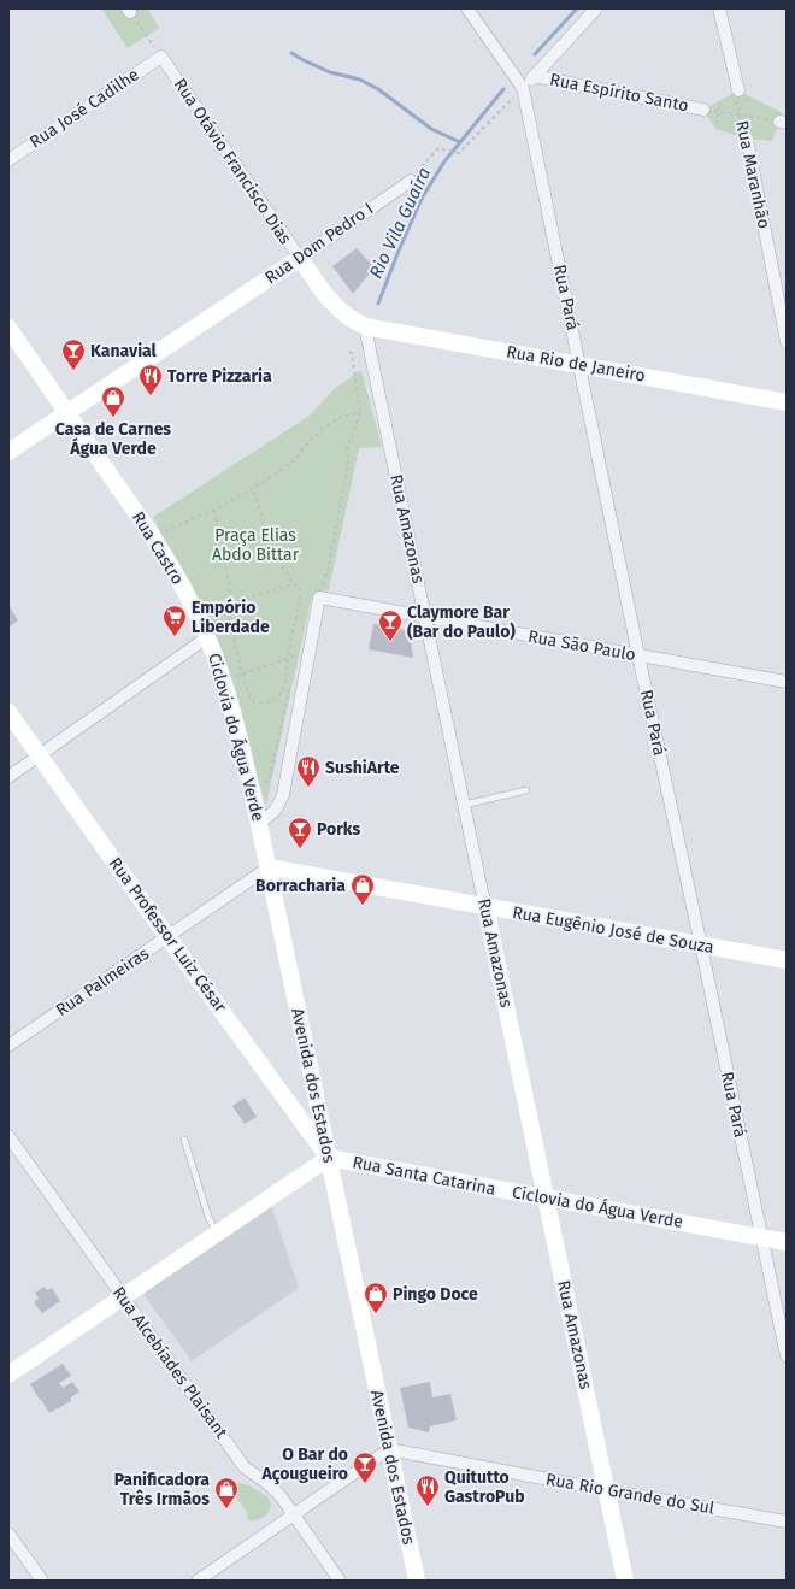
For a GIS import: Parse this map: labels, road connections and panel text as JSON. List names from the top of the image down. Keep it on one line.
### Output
{"streets":{"street":["Rua Espírito Santo","Rua José Cadilhe","Rua Otávio Francisco Dias","Rua Maranhão","Rua Dom Pedro I","Rua Pará","Rua Rio de Janeiro","Rua Amazonas","Rua Castro","Rua São Paulo","Rua Eugênio José de Souza","Rua Professor Luiz César","Rua Palmeiras","Avenida dos Estados","Rua Santa Catarina","Rua Alcebíades Plaisant","Rua Rio Grande do Sul"]},"crossings":[["Rua José Cadilhe","Rua Otávio Francisco Dias"],["Rua Otávio Francisco Dias","Rua Dom Pedro I"],["Rua Otávio Francisco Dias","Rua Rio de Janeiro"],["Rua Otávio Francisco Dias","Rua Amazonas"],["Rua Dom Pedro I","Rua Castro"],["Rua Pará","Rua Rio de Janeiro"],["Rua Pará","Rua São Paulo"],["Rua Pará","Rua Eugênio José de Souza"],["Rua Pará","Rua Santa Catarina"],["Rua Rio de Janeiro","Rua Amazonas"],["Rua Amazonas","Rua São Paulo"],["Rua Amazonas","Rua Eugênio José de Souza"],["Rua Amazonas","Rua Santa Catarina"],["Rua Amazonas","Rua Rio Grande do Sul"],["Rua Castro","Avenida dos Estados"],["Rua Eugênio José de Souza","Rua Palmeiras"],["Rua Eugênio José de Souza","Avenida dos Estados"],["Rua Professor Luiz César","Rua Palmeiras"],["Rua Professor Luiz César","Avenida dos Estados"],["Rua Professor Luiz César","Rua Santa Catarina"],["Rua Palmeiras","Avenida dos Estados"],["Avenida dos Estados","Rua Santa Catarina"],["Avenida dos Estados","Rua Rio Grande do Sul"],["Rua Santa Catarina","Rua Alcebíades Plaisant"]],"water":["Rio Vila Guaíra"],"parks":["Praça Elias Abdo Bittar"],"places":{"bar":["Kanavial","Claymore Bar (Bar do Paulo)","Porks","O Bar do Açougueiro"],"restaurant":["Torre Pizzaria","SushiArte","Quitutto GastroPub"],"shop":["Casa de Carnes Água Verde","Borracharia","Pingo Doce","Panificadora Três Irmãos"],"supermarket":["Empório Liberdade"]}}
